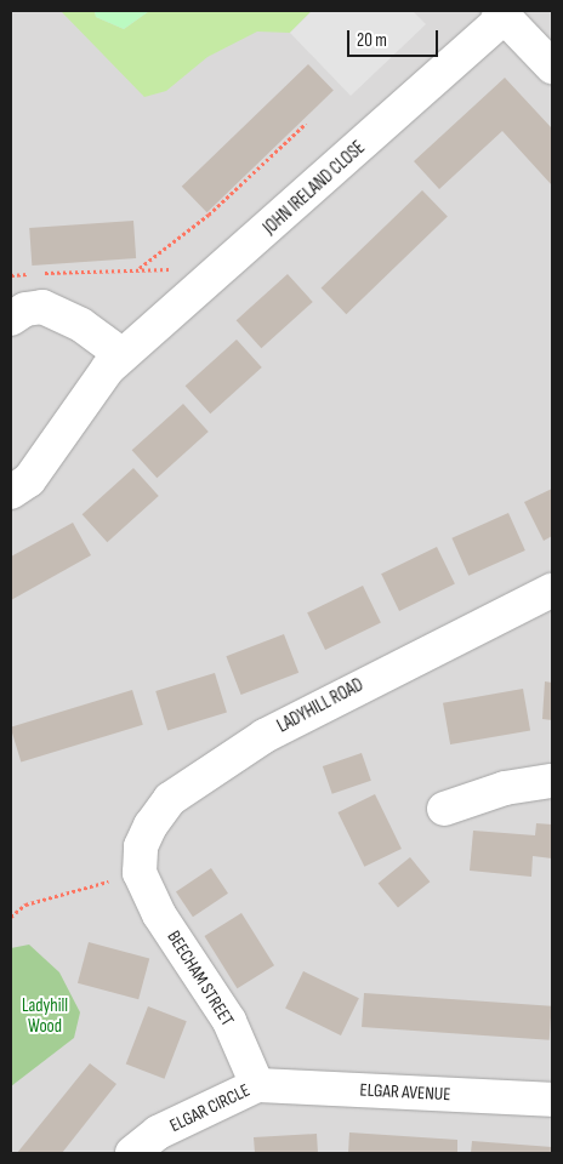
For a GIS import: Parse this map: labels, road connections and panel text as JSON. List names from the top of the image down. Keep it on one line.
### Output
{"streets":{"street":["JOHN IRELAND CLOSE","LADYHILL ROAD","BEECHAM STREET","ELGAR AVENUE","ELGAR CIRCLE"]},"crossings":[["LADYHILL ROAD","BEECHAM STREET"],["BEECHAM STREET","ELGAR AVENUE"],["BEECHAM STREET","ELGAR CIRCLE"],["ELGAR AVENUE","ELGAR CIRCLE"]],"parks":["Ladyhill Wood"],"scale_bar":"20 m"}
